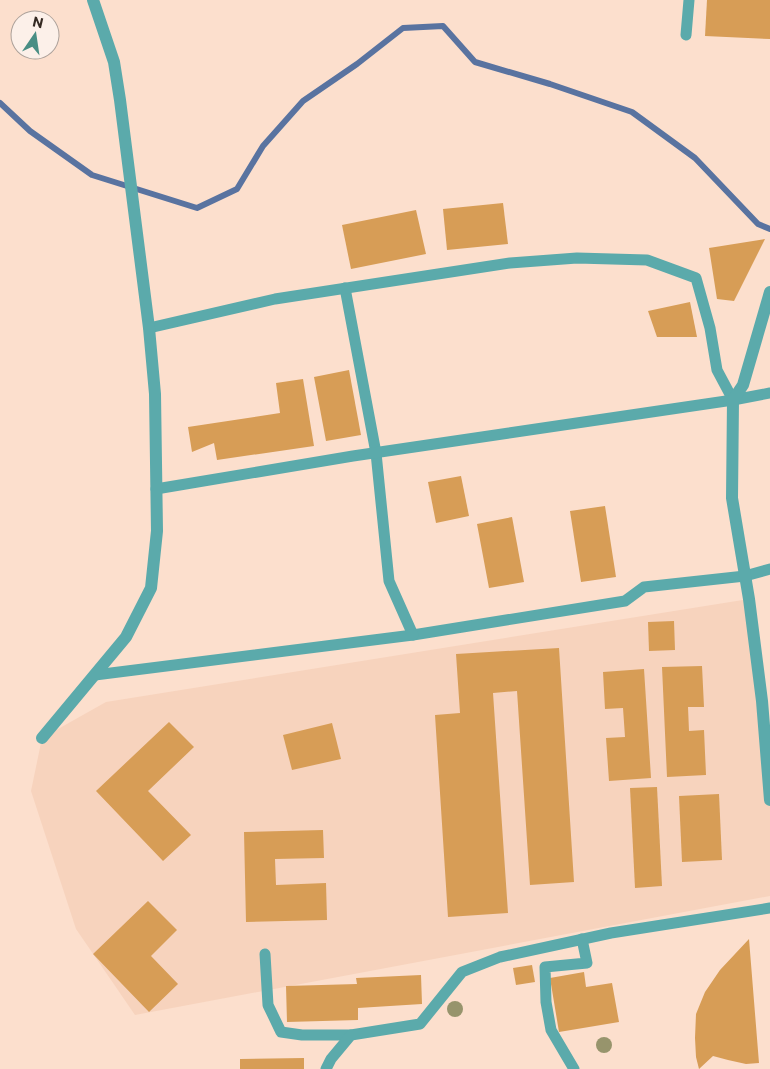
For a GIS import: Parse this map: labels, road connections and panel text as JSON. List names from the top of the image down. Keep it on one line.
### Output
{"north":"top"}
